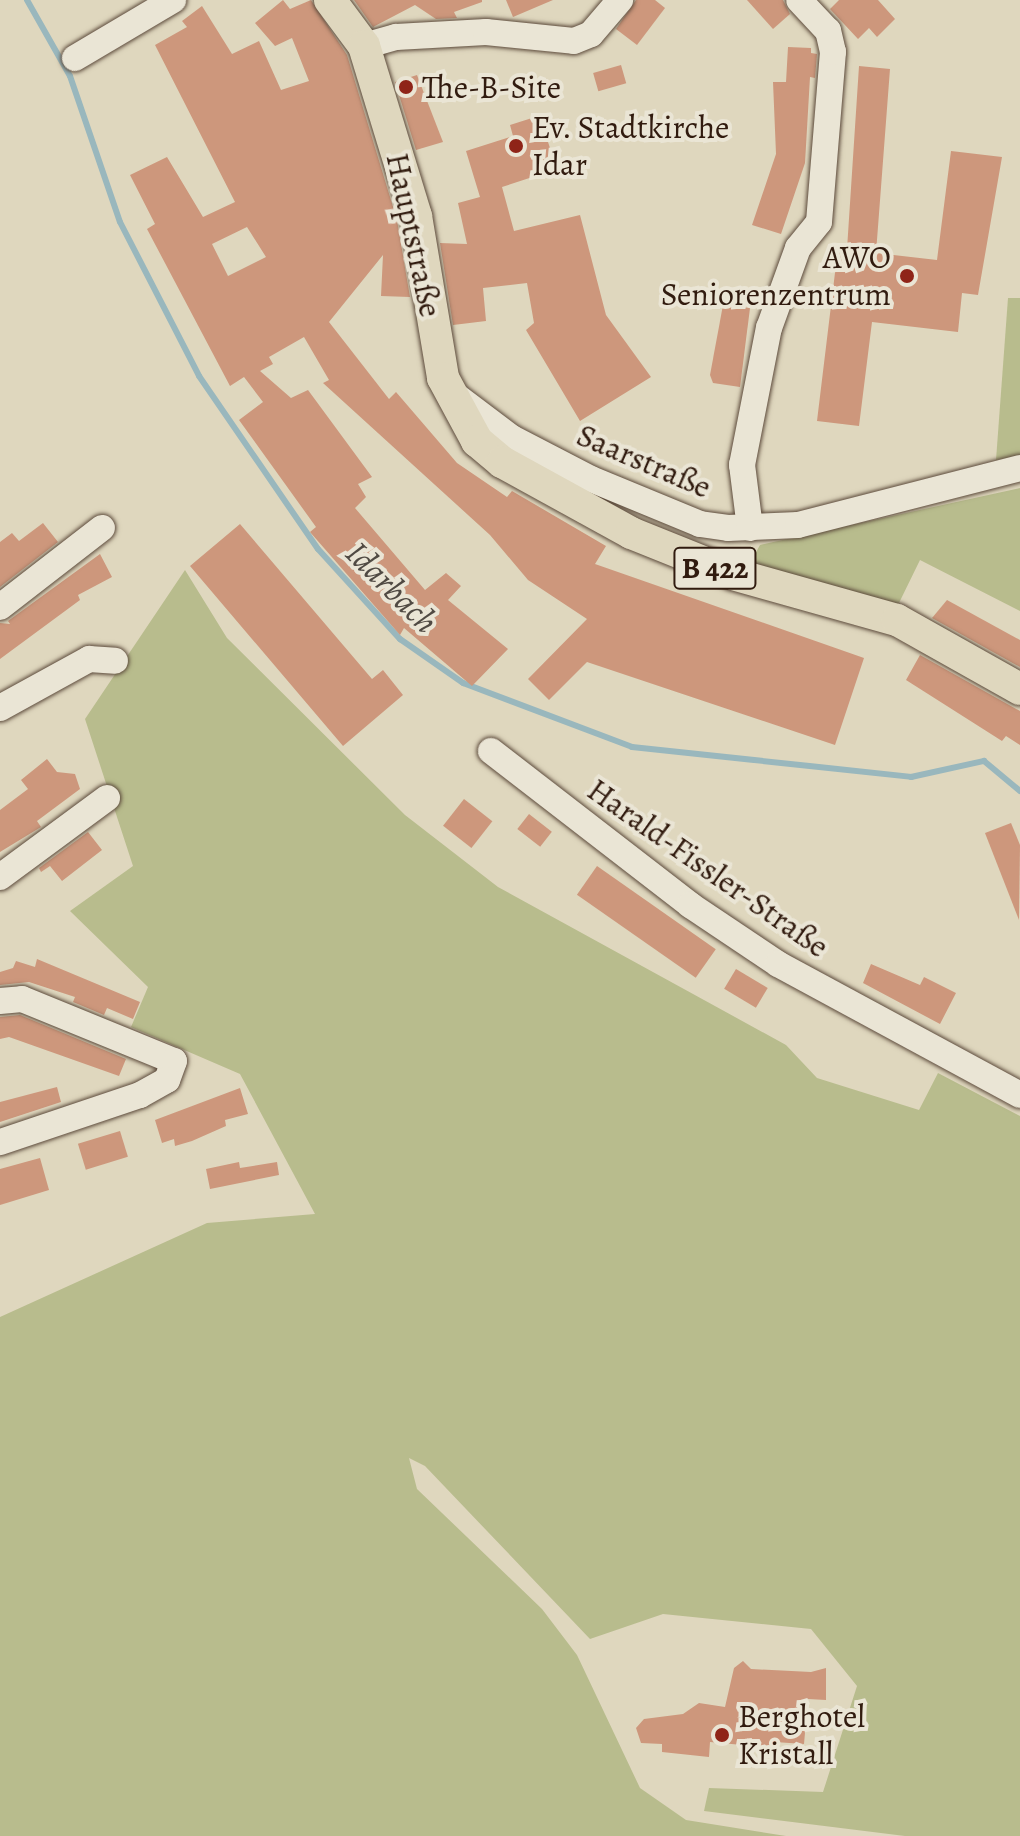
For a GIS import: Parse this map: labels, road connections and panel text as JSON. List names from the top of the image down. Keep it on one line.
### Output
{"streets":{"main road":["Hauptstraße","B 422"],"street":["Saarstraße","Harald-Fissler-Straße"]},"crossings":[["Hauptstraße","Saarstraße"],["Hauptstraße","B 422"],["Saarstraße","B 422"]],"water":["Idarbach"],"places":["The-B-Site","Ev. Stadtkirche Idar","AWO Seniorenzentrum","Berghotel Kristall"]}
